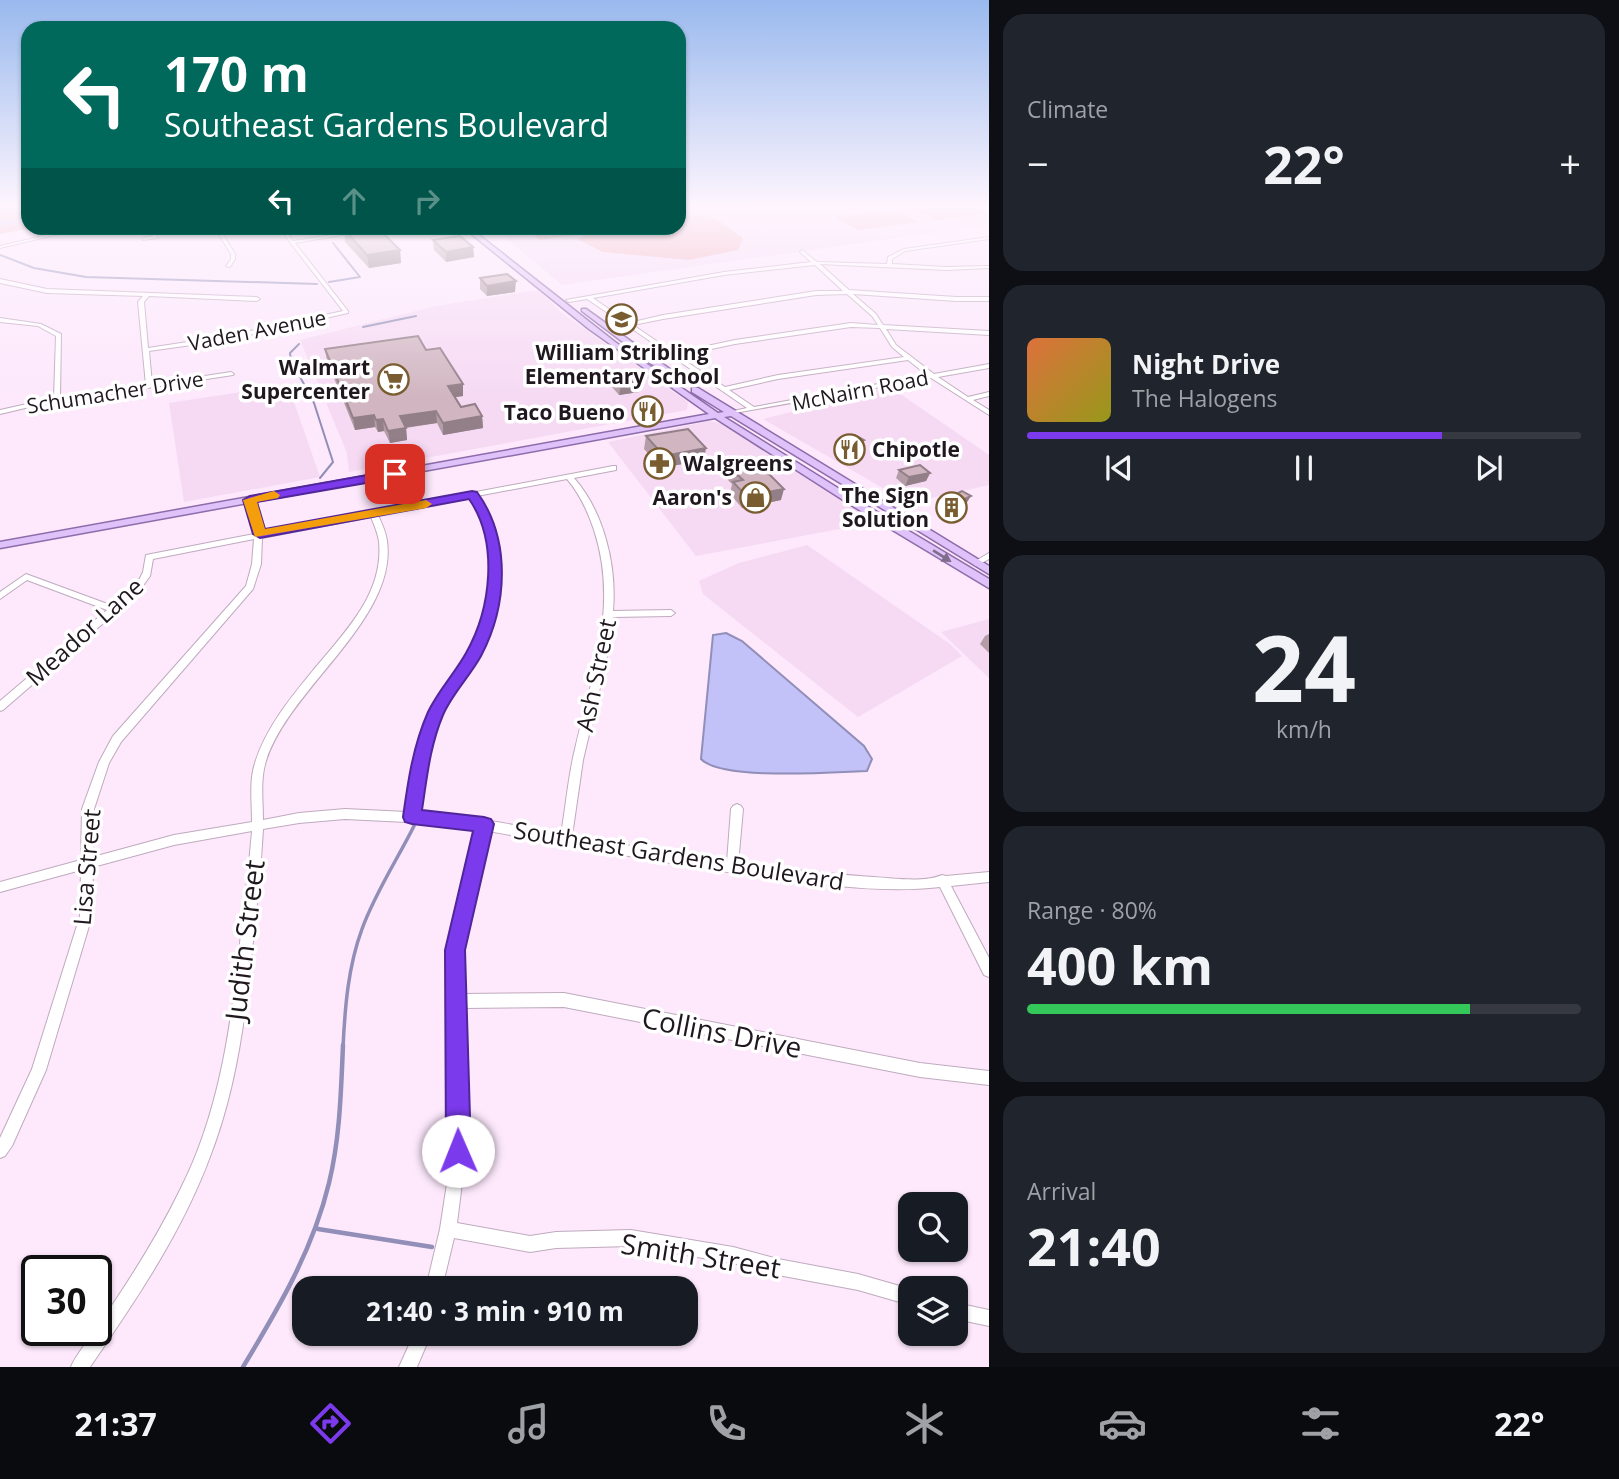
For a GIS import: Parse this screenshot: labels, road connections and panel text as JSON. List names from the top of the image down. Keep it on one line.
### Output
{"streets":{"street":["Vaden Avenue","McNairn Road","Schumacher Drive","Meador Lane","Ash Street","Southeast Gardens Boulevard","Lisa Street","Judith Street","Collins Drive","Smith Street"]},"crossings":[["Meador Lane","Ash Street"],["Meador Lane","Lisa Street"],["Meador Lane","Judith Street"],["Ash Street","Southeast Gardens Boulevard"],["Southeast Gardens Boulevard","Lisa Street"],["Southeast Gardens Boulevard","Judith Street"]],"places":{"school or university":["William Stribling Elementary School"],"supermarket":["Walmart Supercenter"],"restaurant":["Taco Bueno","Chipotle"],"pharmacy":["Walgreens"],"shop":["Aaron's"],"building":["The Sign Solution"]},"page":{"tile":["Climate",["24","km/h"],["Range · 80%","400 km"],["Arrival","21:40"]],"turn":["170 m","Southeast Gardens Boulevard"],"heat":["−","22°","+"],"song":["Night Drive","The Halogens"],"limit":"30","trip":"21:40 · 3 min · 910 m","tabs":["21:37","22°"]}}
